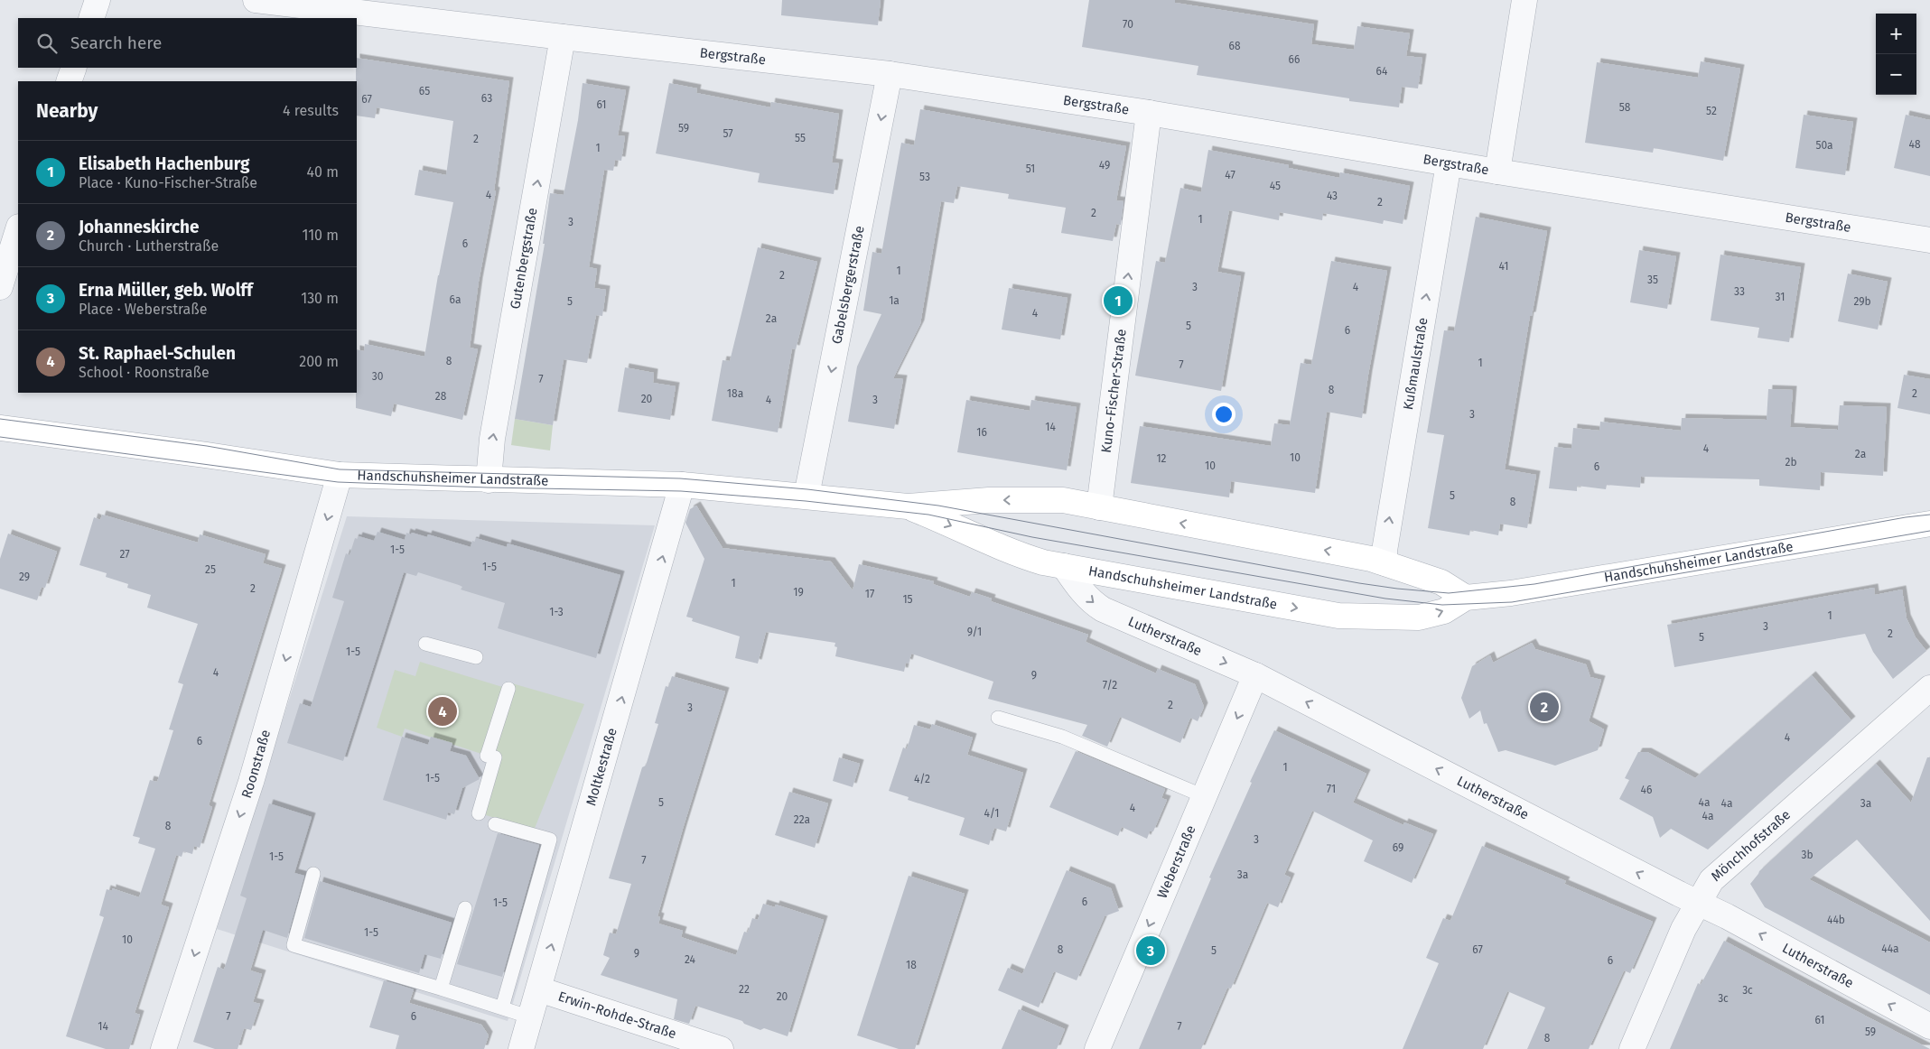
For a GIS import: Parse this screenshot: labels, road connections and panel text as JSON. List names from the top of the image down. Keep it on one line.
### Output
{"streets":{"main road":["Handschuhsheimer Landstraße"],"street":["Bergstraße","Gutenbergstraße","Gabelsbergerstraße","Kußmaulstraße","Kuno-Fischer-Straße","Lutherstraße","Roonstraße","Moltkestraße","Mönchhofstraße","Weberstraße","Erwin-Rohde-Straße"]},"crossings":[["Bergstraße","Gutenbergstraße"],["Bergstraße","Gabelsbergerstraße"],["Bergstraße","Kußmaulstraße"],["Bergstraße","Kuno-Fischer-Straße"],["Gutenbergstraße","Handschuhsheimer Landstraße"],["Gabelsbergerstraße","Handschuhsheimer Landstraße"],["Kußmaulstraße","Handschuhsheimer Landstraße"],["Kuno-Fischer-Straße","Handschuhsheimer Landstraße"],["Handschuhsheimer Landstraße","Lutherstraße"],["Handschuhsheimer Landstraße","Roonstraße"],["Handschuhsheimer Landstraße","Moltkestraße"],["Lutherstraße","Mönchhofstraße"],["Lutherstraße","Weberstraße"],["Moltkestraße","Erwin-Rohde-Straße"]],"one_way":["Gutenbergstraße","Gabelsbergerstraße","Kußmaulstraße","Kuno-Fischer-Straße","Roonstraße","Moltkestraße","Weberstraße"],"house_numbers":["70","68","66","64","65","63","67","61","58","52","59","57","55","2","48","50a","1","49","51","47","53","45","4","43","2","2","1","3","6","41","1","2","35","3","4","33","31","6a","1a","5","29b","4","2a","5","6","8","1","7","30","7","8","18a","2","28","20","4","3","3","14","16","4","2a","10","12","2b","10","6","5","8","1-5","27","1-5","25","29","1","2","19","17","15","1-3","1","3","9/1","2","5","1-5","4","9","7/2","2","3","4","6","1","1-5","4/2","71","46","5","4a","4a","3a","4","4/1","4a","22a","8","3","69","3b","1-5","7","3a","6","1-5","44b","1-5","10","44a","8","67","5","9","24","6","18","22","3c","20","3c","7","6","61","14","7","59","8"],"page":{"map_buttons":["+","−"],"search":"Search here","heading":["Nearby","4 results"],"list":[{"mark":"1","name":"Elisabeth Hachenburg","note":"Place · Kuno-Fischer-Straße","value":"40 m"},{"mark":"2","name":"Johanneskirche","note":"Church · Lutherstraße","value":"110 m"},{"mark":"3","name":"Erna Müller, geb. Wolff","note":"Place · Weberstraße","value":"130 m"},{"mark":"4","name":"St. Raphael-Schulen","note":"School · Roonstraße","value":"200 m"}],"pins":["1","2","4","3"]}}
